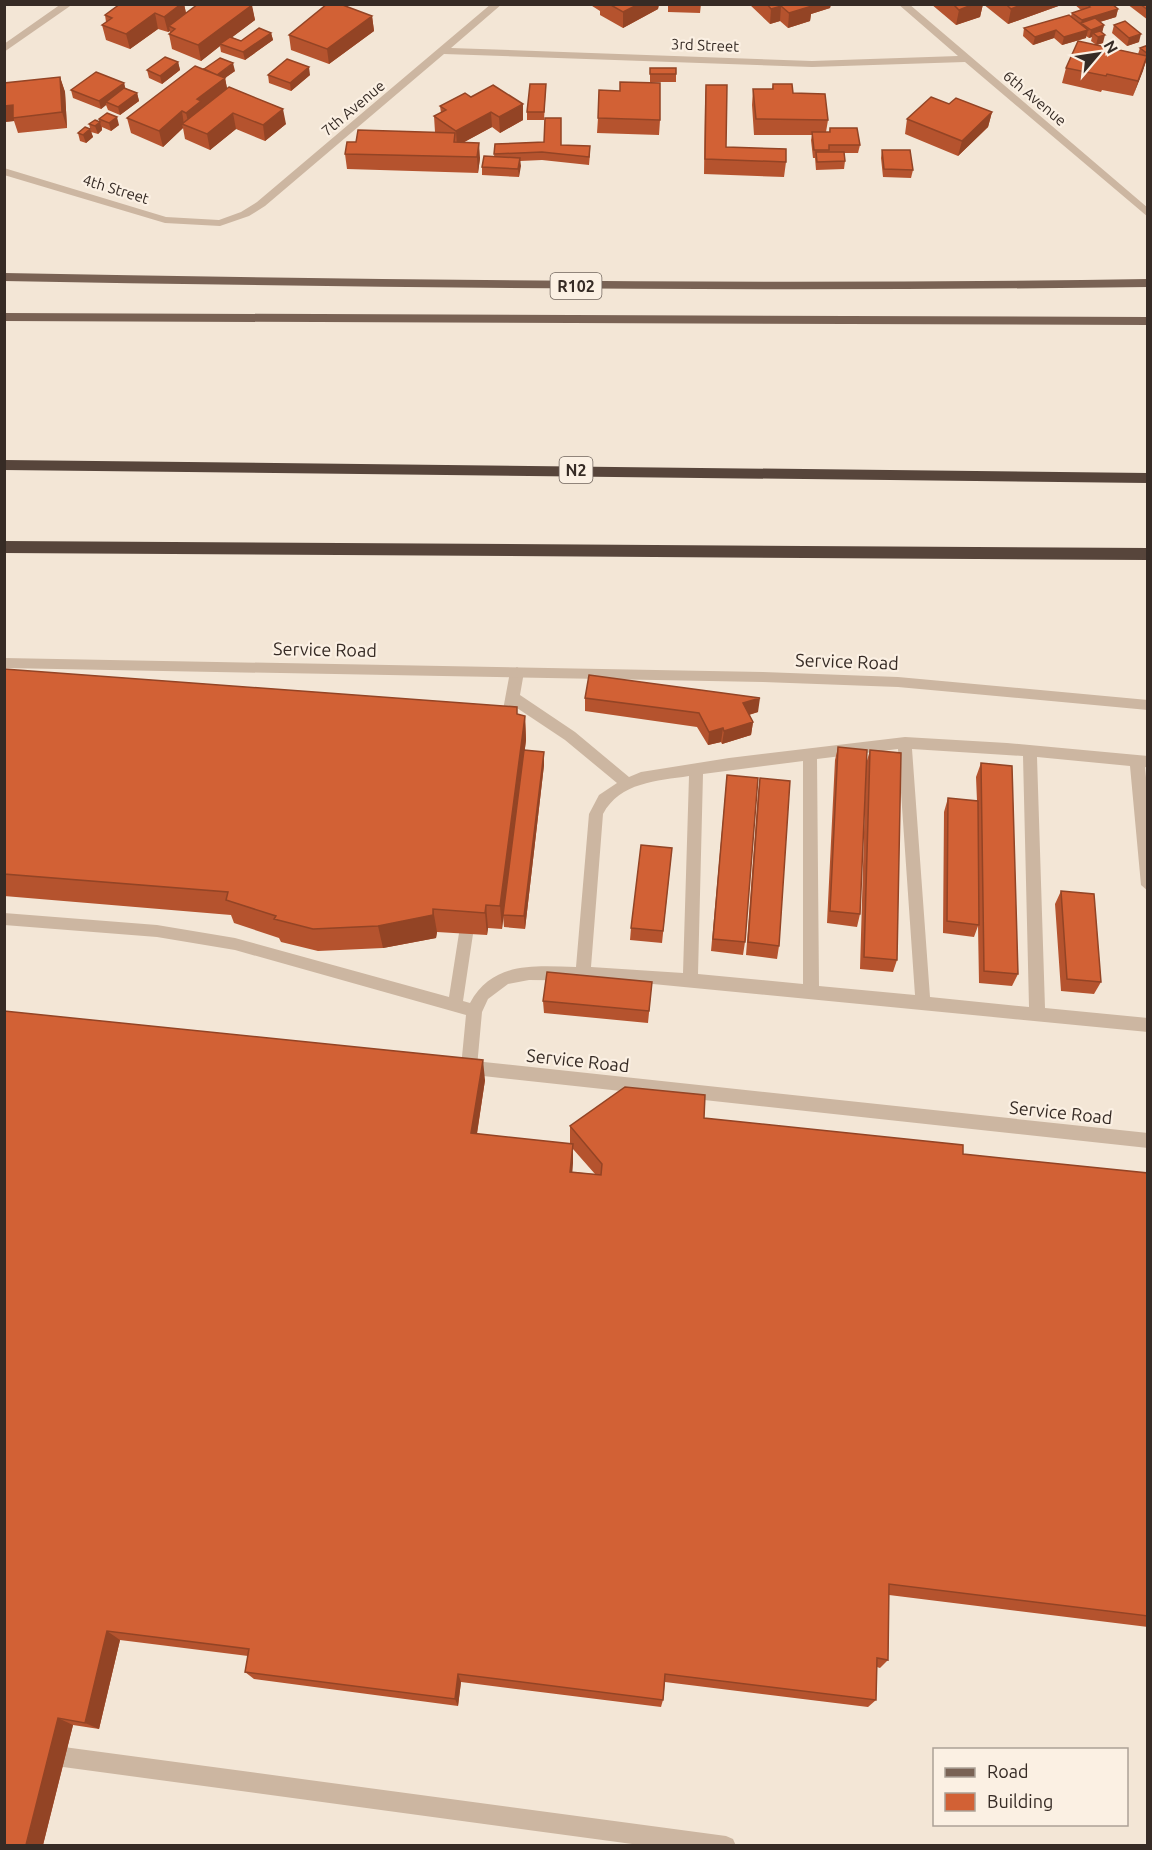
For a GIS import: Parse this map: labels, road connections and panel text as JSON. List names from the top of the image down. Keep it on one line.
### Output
{"streets":{"highway":["N2"],"main road":["R102"],"street":["3rd Street","6th Avenue","7th Avenue","4th Street","Service Road"]},"crossings":[["3rd Street","6th Avenue"],["3rd Street","7th Avenue"],["7th Avenue","4th Street"]],"legend":["Road","Building"],"north":"top right"}
